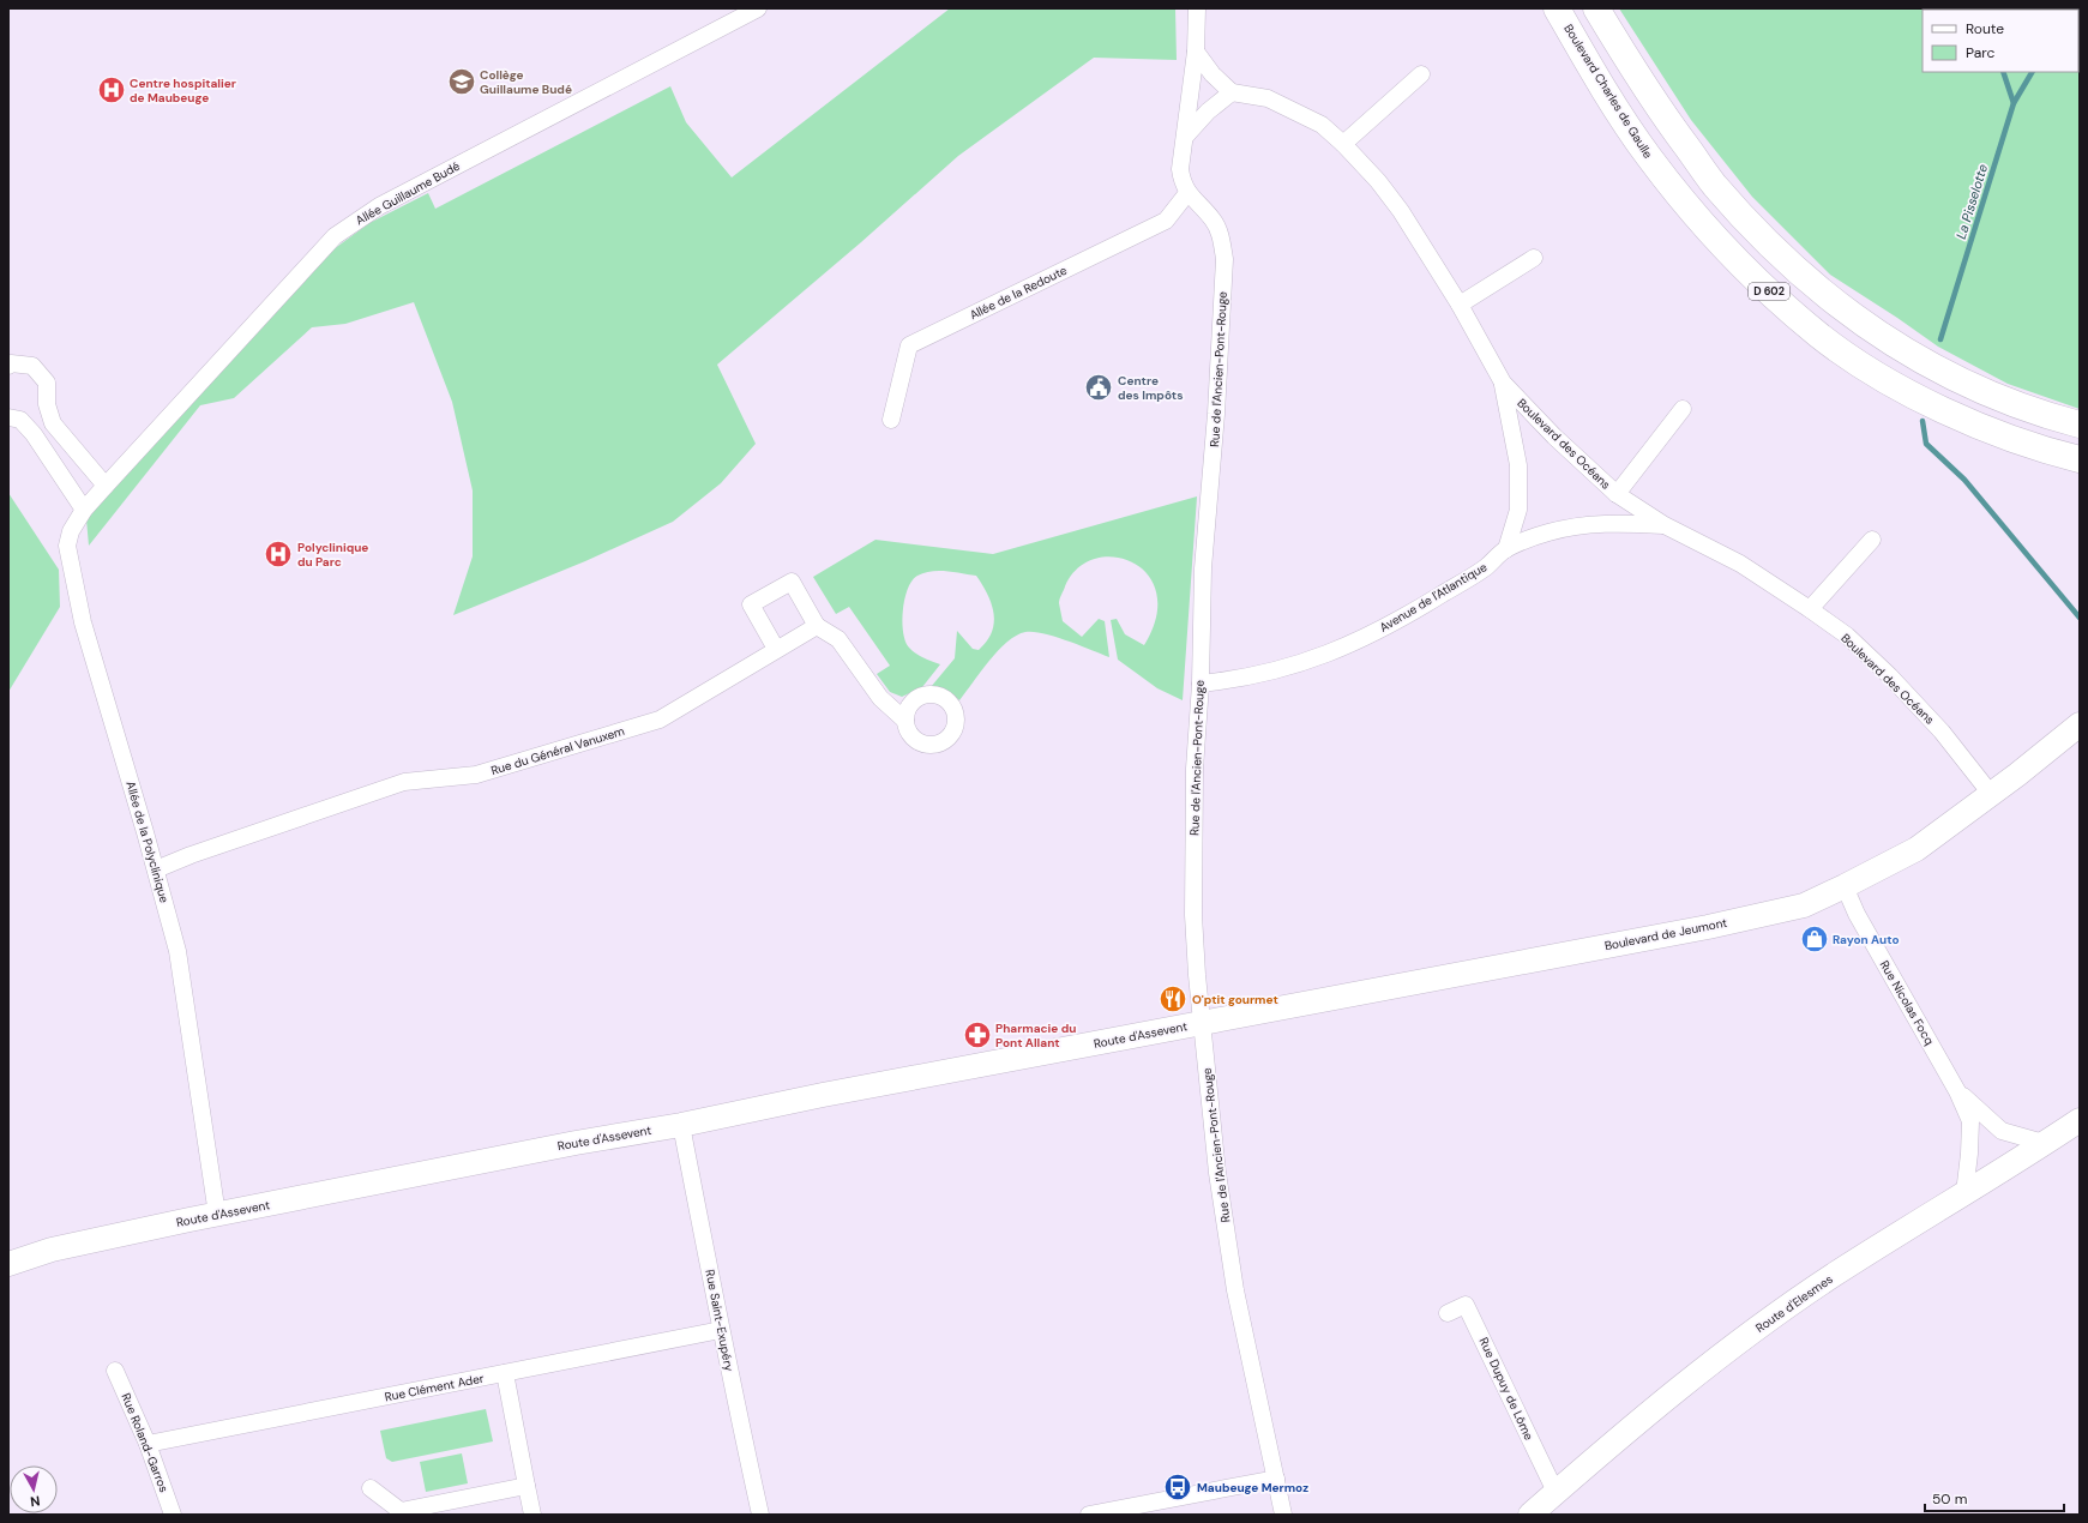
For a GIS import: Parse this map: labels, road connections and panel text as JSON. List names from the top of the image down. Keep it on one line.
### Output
{"streets":{"main road":["Boulevard Charles de Gaulle","D 602"],"street":["Allée Guillaume Budé","Allée de la Redoute","Rue de l'Ancien-Pont-Rouge","Boulevard des Océans","Avenue de l'Atlantique","Rue du Général Vanuxem","Allée de la Polyclinique","Boulevard de Jeumont","Rue Nicolas Focq","Route d'Assevent","Route d'Elesmes","Rue Saint-Exupéry","Rue Clément Ader","Rue Dupuy de Lôme","Rue Roland-Garros"]},"crossings":[["Allée Guillaume Budé","Allée de la Polyclinique"],["Allée de la Redoute","Rue de l'Ancien-Pont-Rouge"],["Rue de l'Ancien-Pont-Rouge","Avenue de l'Atlantique"],["Rue de l'Ancien-Pont-Rouge","Boulevard de Jeumont"],["Rue de l'Ancien-Pont-Rouge","Route d'Assevent"],["Boulevard des Océans","Avenue de l'Atlantique"],["Boulevard des Océans","Boulevard de Jeumont"],["Rue du Général Vanuxem","Allée de la Polyclinique"],["Allée de la Polyclinique","Route d'Assevent"],["Boulevard de Jeumont","Rue Nicolas Focq"],["Boulevard de Jeumont","Route d'Assevent"],["Rue Nicolas Focq","Route d'Elesmes"],["Route d'Assevent","Rue Saint-Exupéry"],["Route d'Elesmes","Rue Dupuy de Lôme"],["Rue Saint-Exupéry","Rue Clément Ader"],["Rue Clément Ader","Rue Roland-Garros"]],"water":["La Pisselotte"],"places":{"school or university":["Collège Guillaume Budé"],"hospital":["Centre hospitalier de Maubeuge","Polyclinique du Parc"],"public building":["Centre des Impôts"],"shop":["Rayon Auto"],"restaurant":["O'ptit gourmet"],"pharmacy":["Pharmacie du Pont Allant"],"bus stop":["Maubeuge Mermoz"]},"legend":["Route","Parc"],"scale_bar":"50 m","north":"bottom"}
